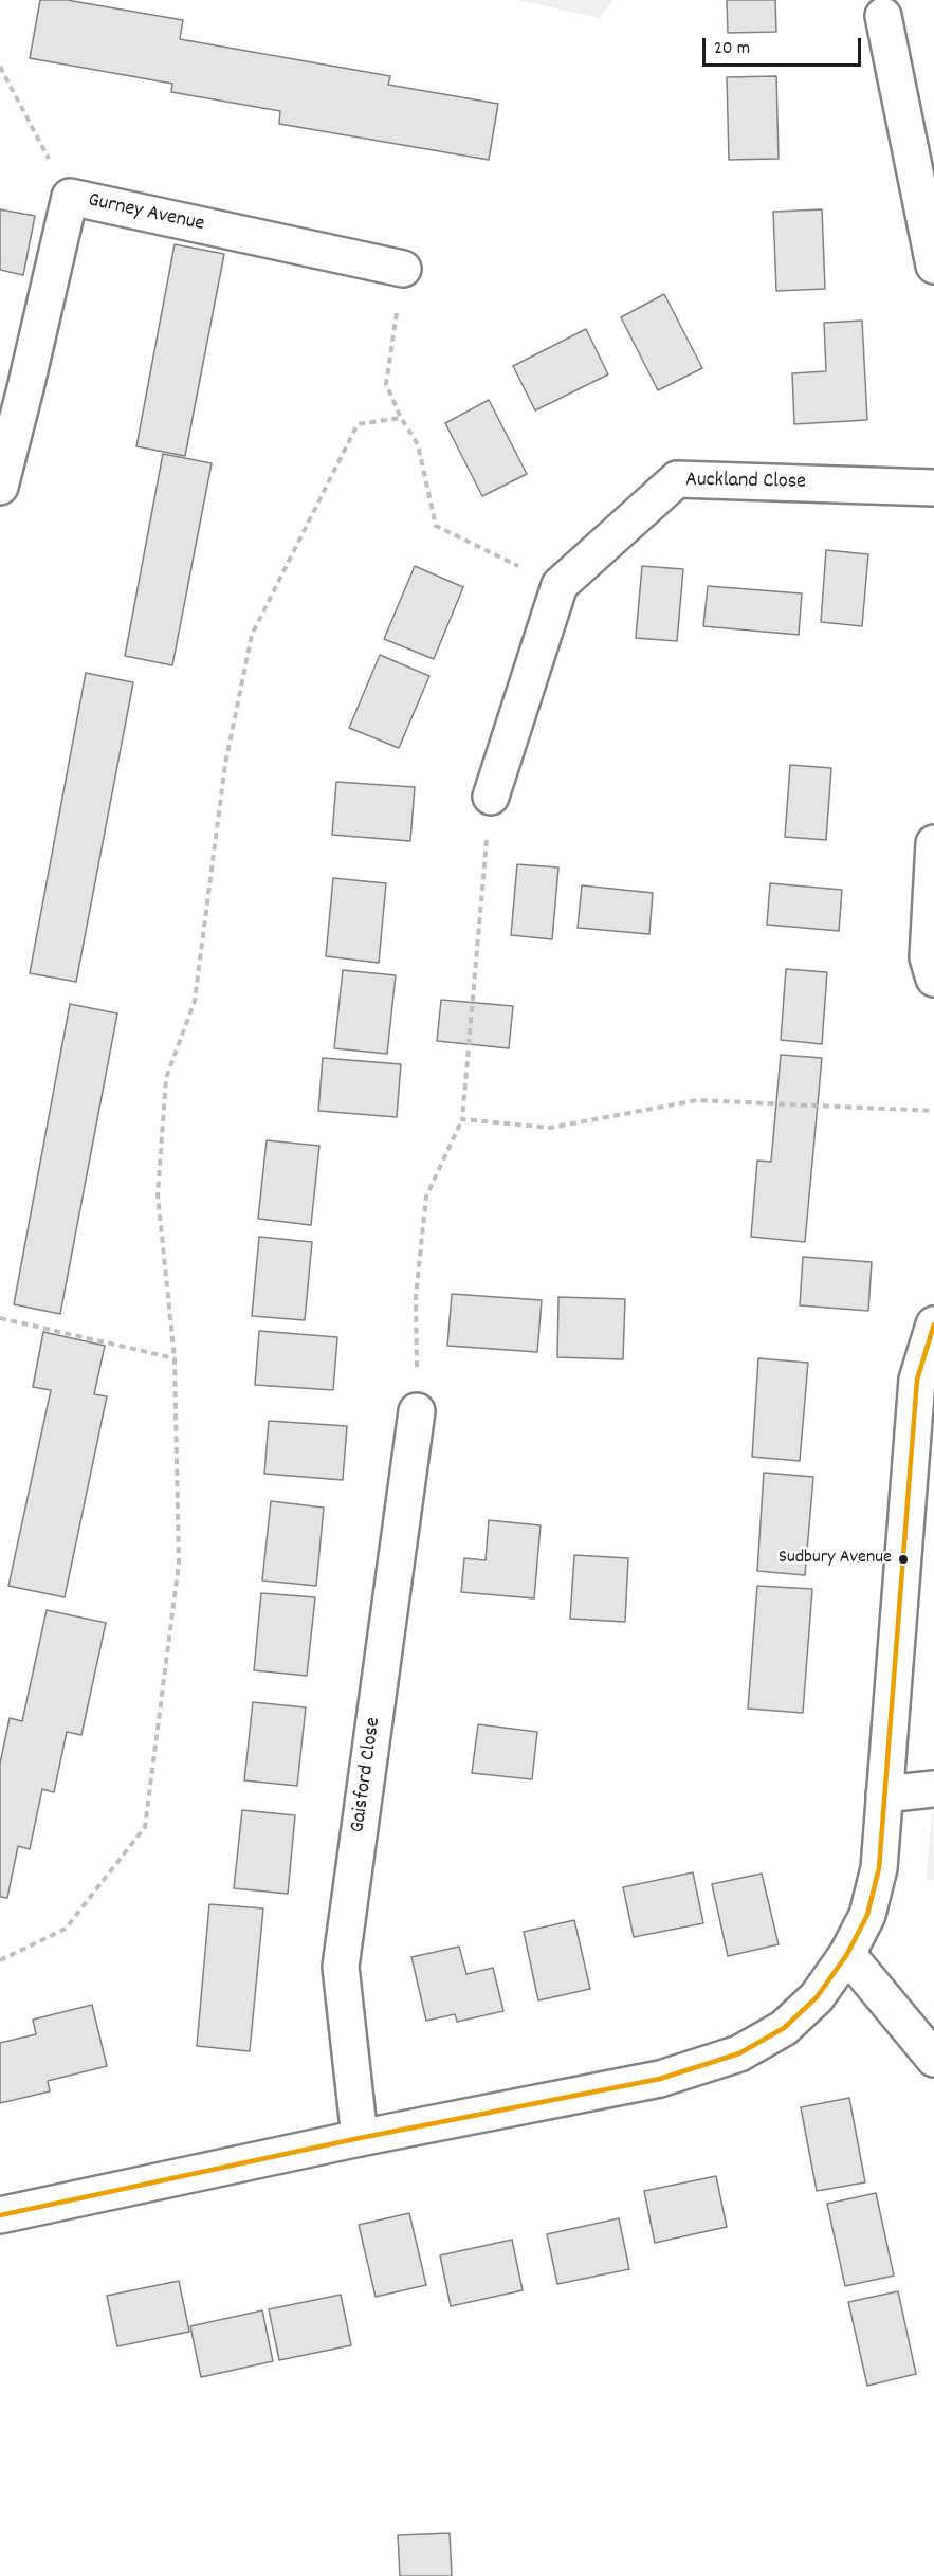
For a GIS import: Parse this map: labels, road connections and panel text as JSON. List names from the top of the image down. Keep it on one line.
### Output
{"streets":{"street":["Gurney Avenue","Auckland Close","Gaisford Close"]},"places":["Sudbury Avenue"],"scale_bar":"20 m"}
